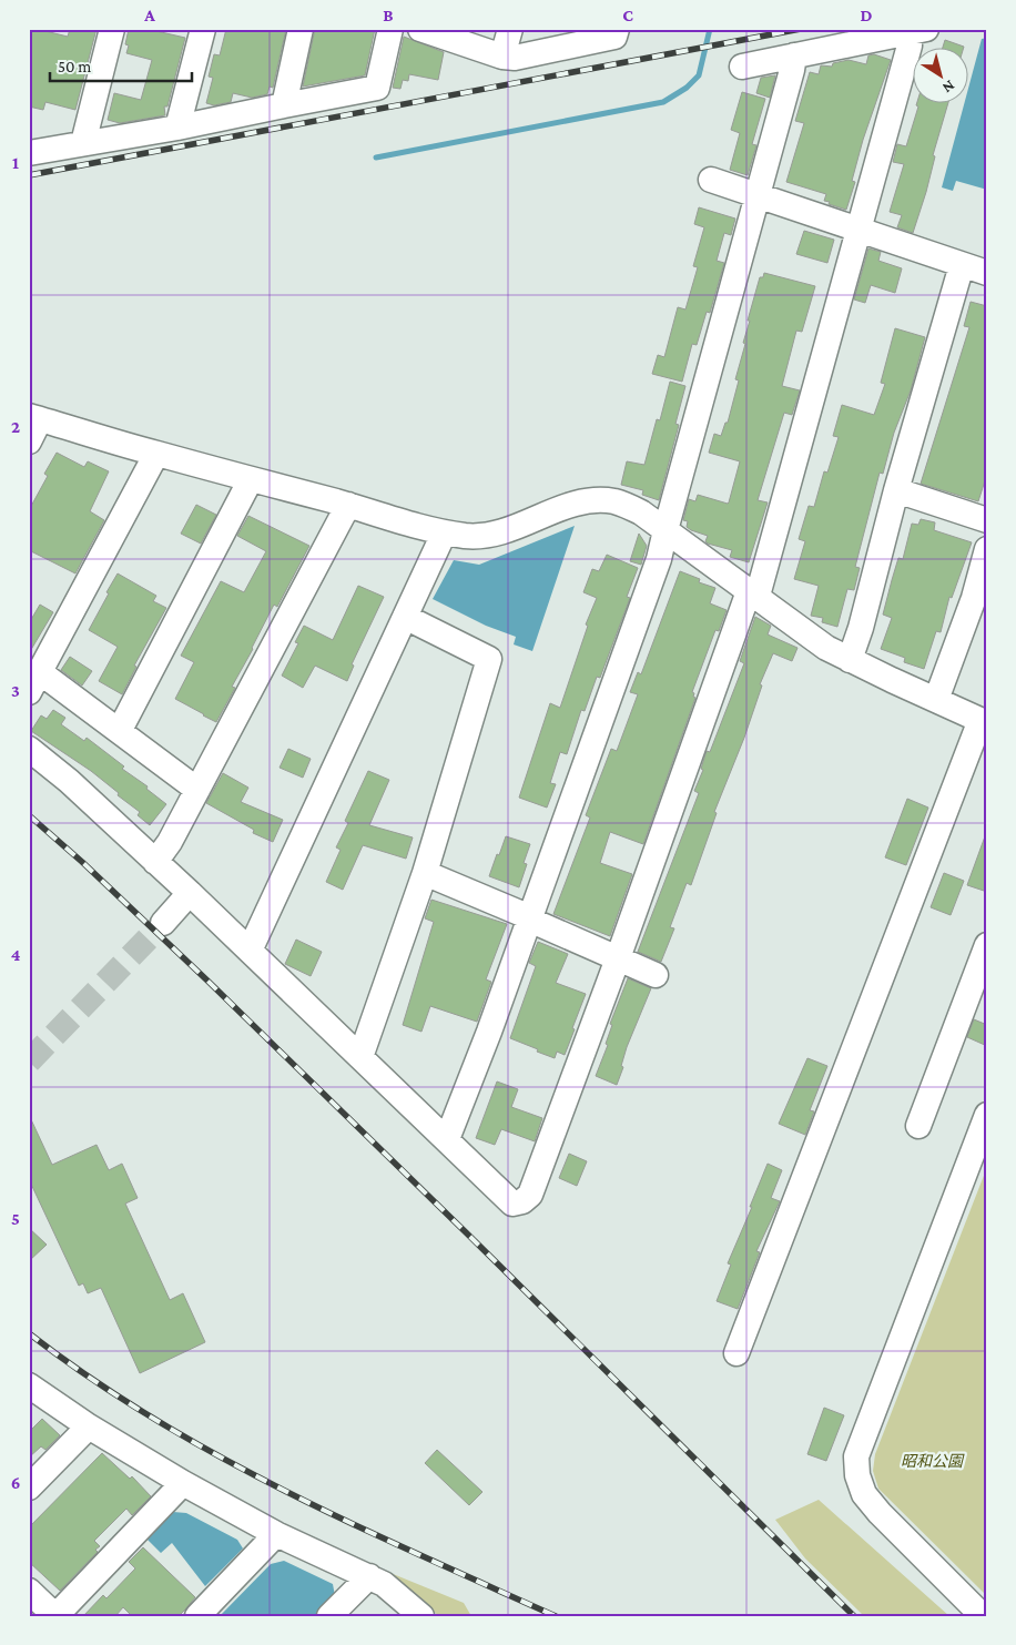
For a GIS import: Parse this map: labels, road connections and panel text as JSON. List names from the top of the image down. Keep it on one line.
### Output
{"parks":["昭和公園"],"scale_bar":"50 m","north":"bottom right","grid":{"columns":["A","B","C","D"],"rows":["1","2","3","4","5","6"]}}
